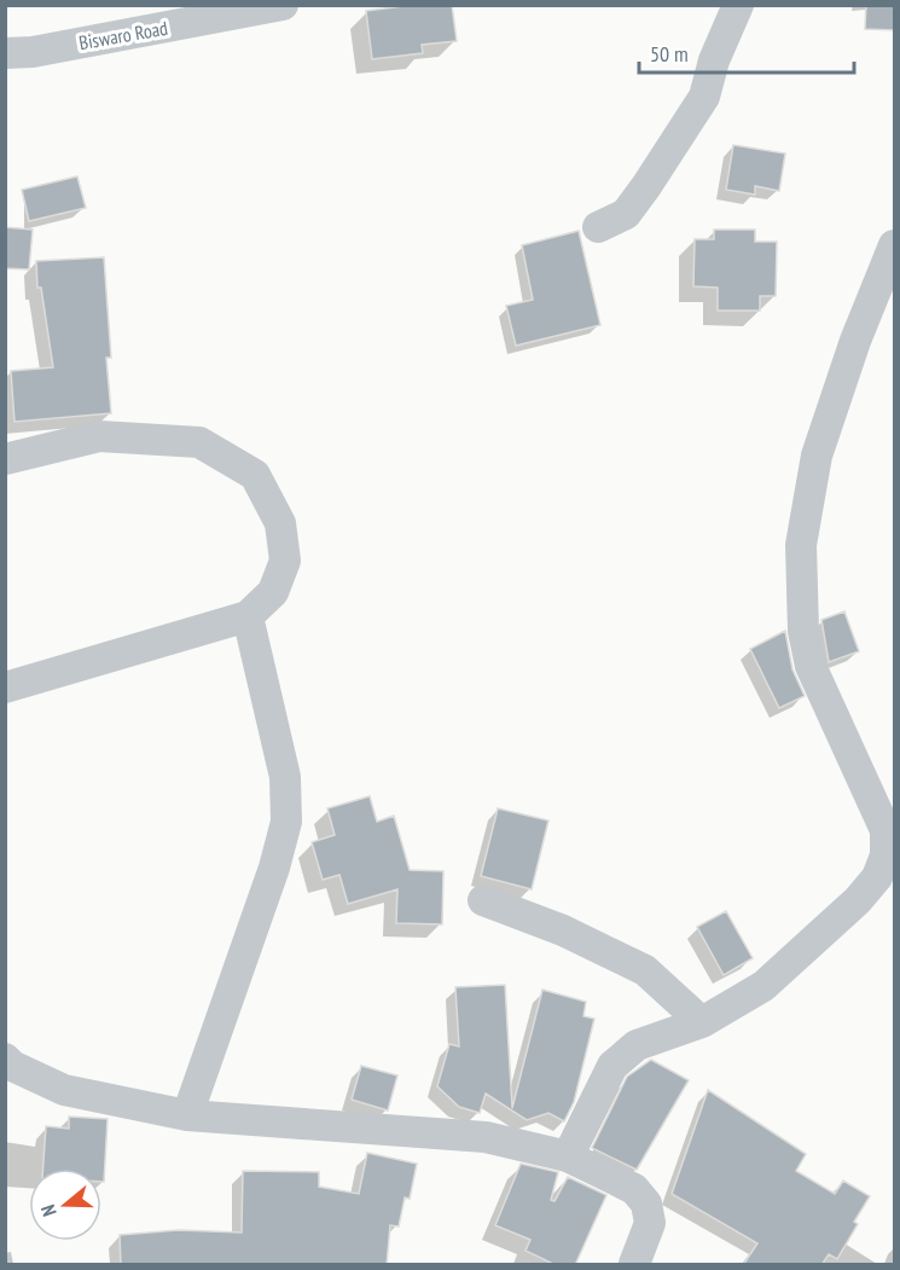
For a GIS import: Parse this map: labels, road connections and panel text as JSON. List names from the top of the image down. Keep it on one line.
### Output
{"streets":{"street":["Biswaro Road"]},"scale_bar":"50 m","north":"left"}
